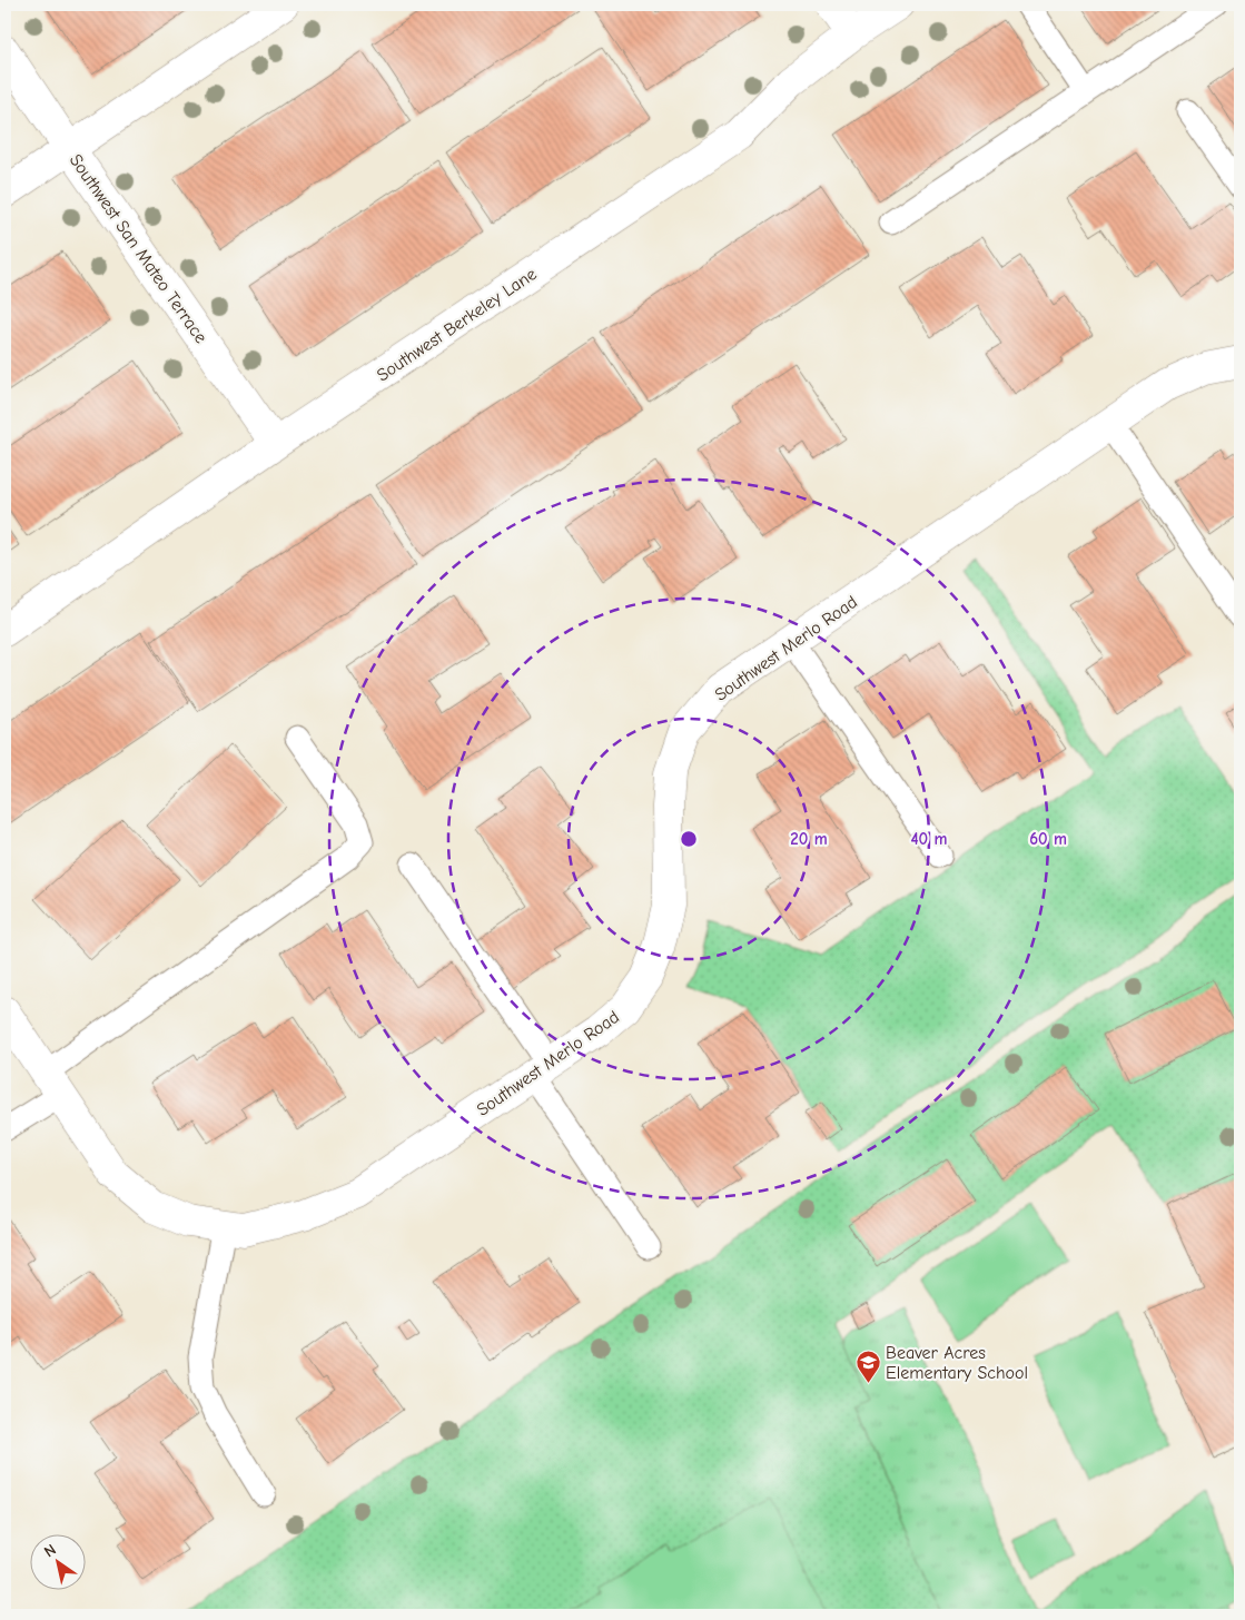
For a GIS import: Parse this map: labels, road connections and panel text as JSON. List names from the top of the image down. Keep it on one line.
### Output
{"streets":{"street":["Southwest San Mateo Terrace","Southwest Berkeley Lane","Southwest Merlo Road"]},"crossings":[["Southwest San Mateo Terrace","Southwest Berkeley Lane"]],"places":{"school or university":["Beaver Acres Elementary School"]},"north":"top left","rings":["20 m","40 m","60 m"]}
